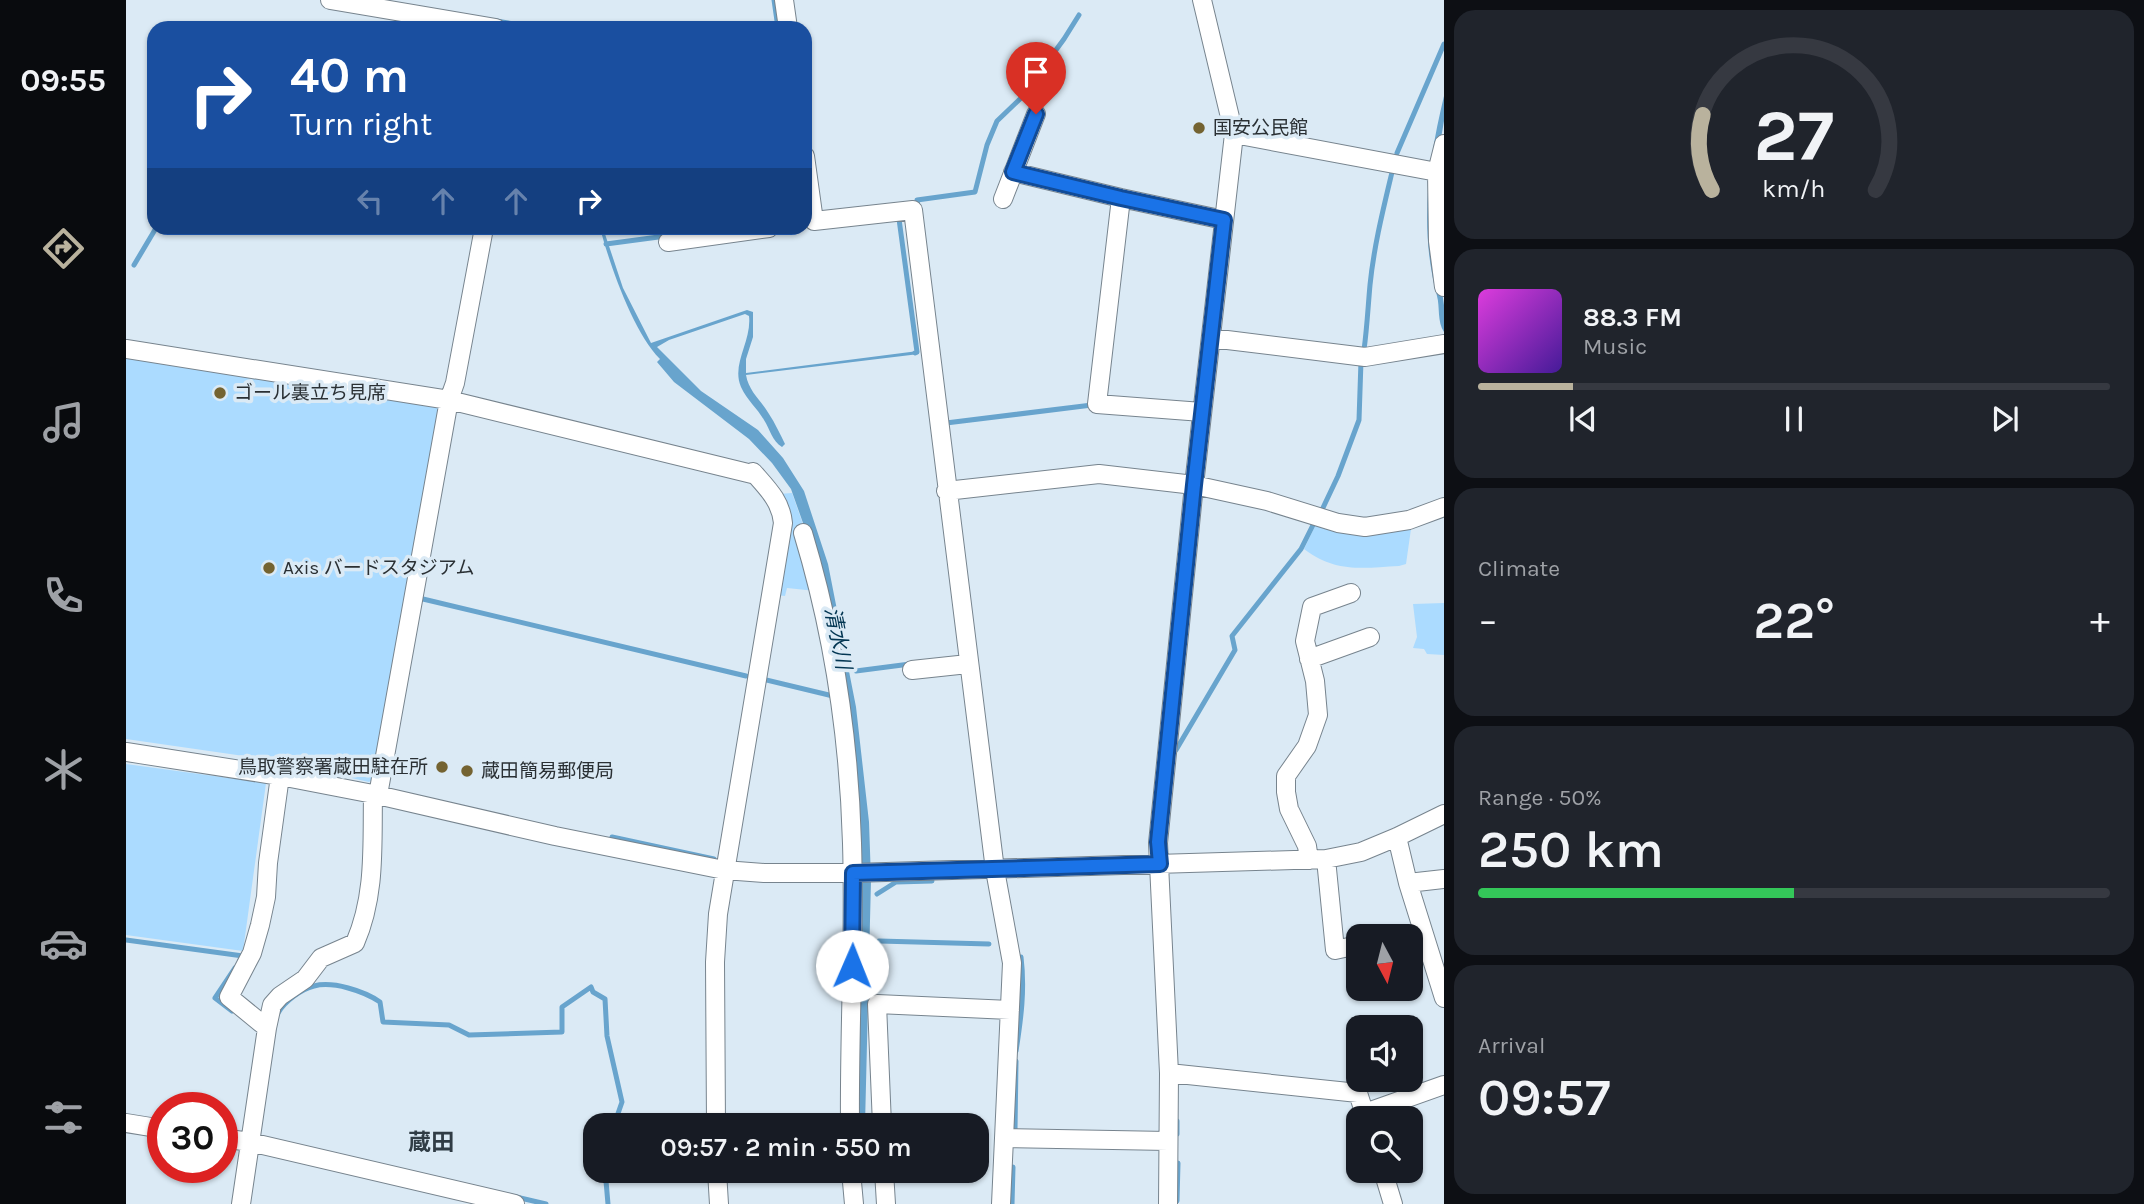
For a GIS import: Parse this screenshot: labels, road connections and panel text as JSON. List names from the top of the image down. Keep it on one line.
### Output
{"districts":["蔵田"],"water":["清水川"],"places":["国安公民館","ゴール裏立ち見席","Axis バードスタジアム","鳥取警察署蔵田駐在所","蔵田簡易郵便局"],"north":"bottom","page":{"tabs":"09:55","turn":["40 m","Turn right"],"song":["88.3 FM","Music"],"tile":["Climate",["Range · 50%","250 km"],["Arrival","09:57"]],"heat":["−","22°","+"],"limit":"30","trip":"09:57 · 2 min · 550 m","gauge":["27","km/h"]}}
